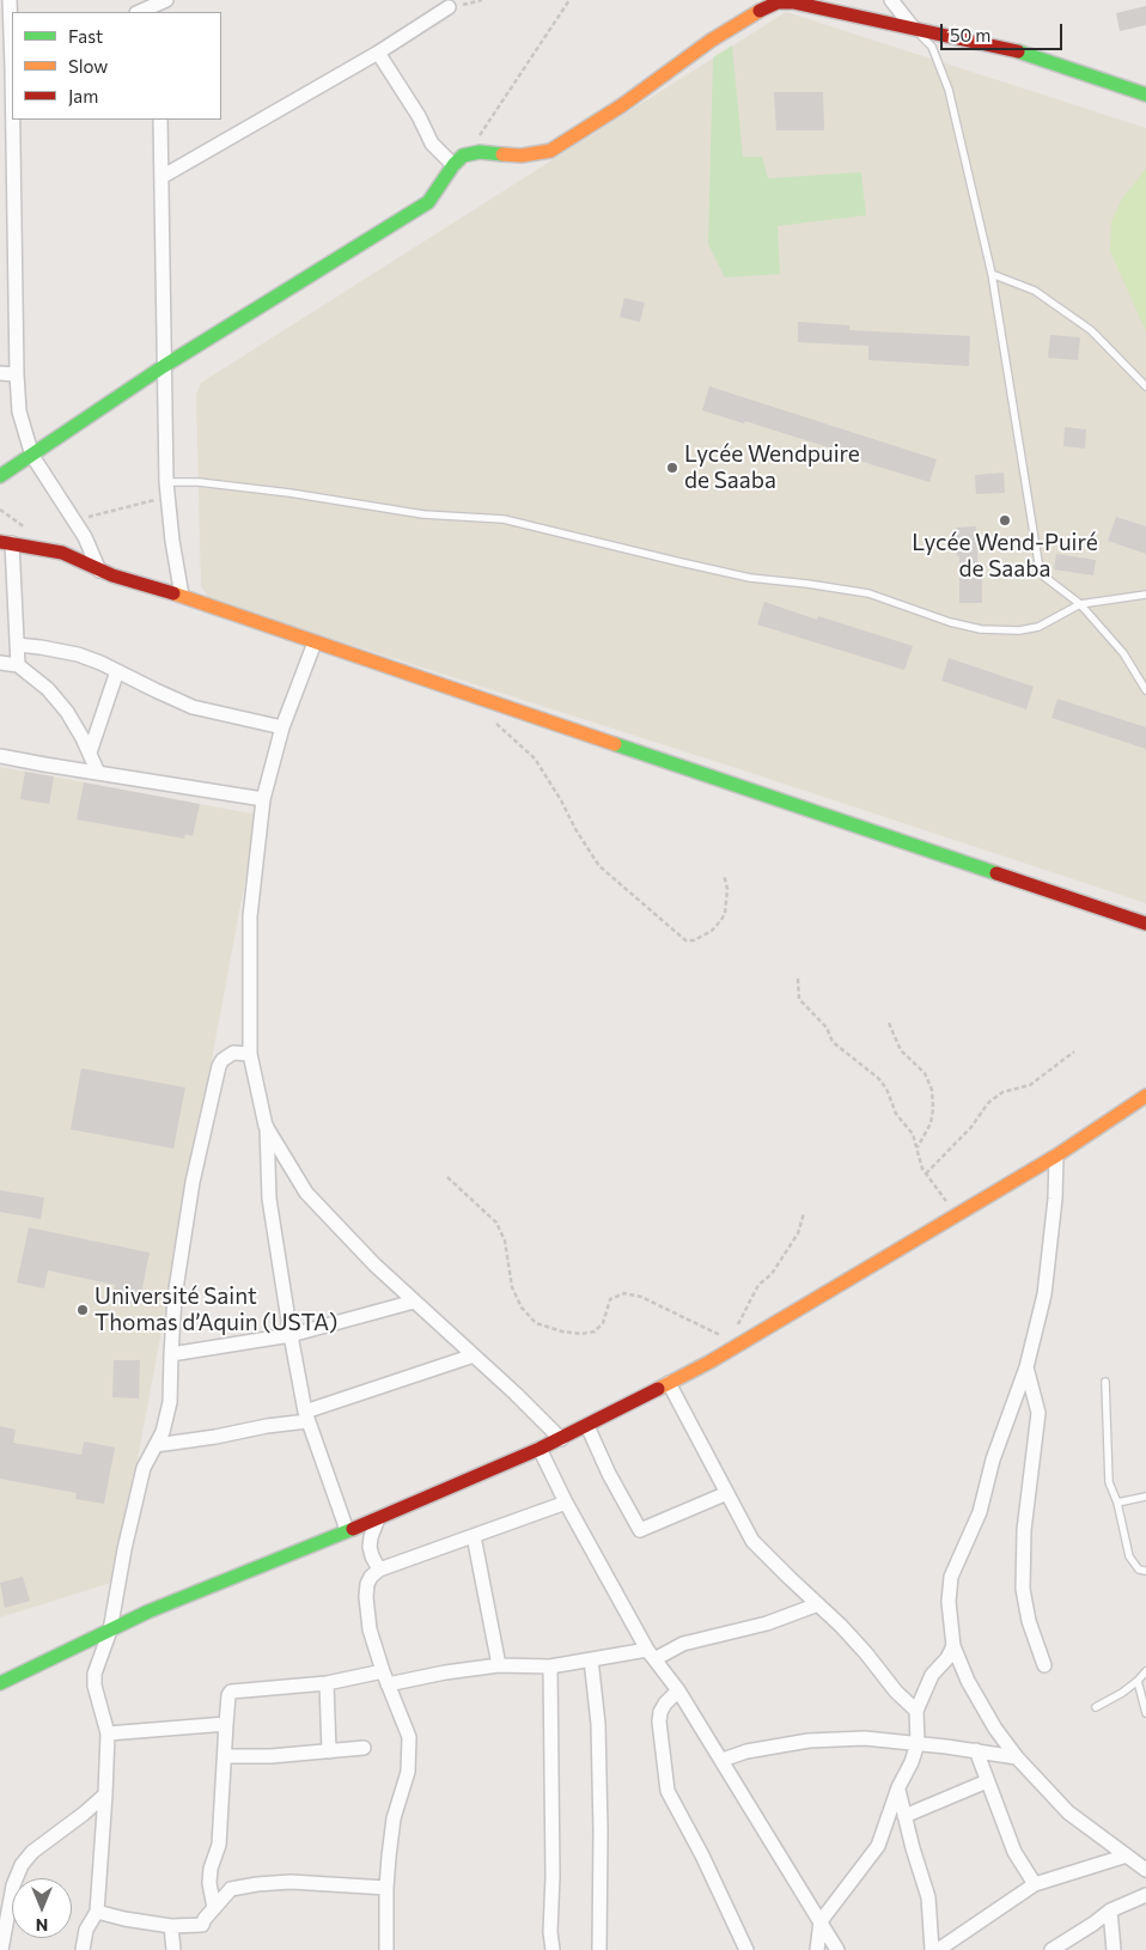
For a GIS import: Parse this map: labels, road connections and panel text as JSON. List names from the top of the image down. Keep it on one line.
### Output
{"places":["Lycée Wendpuire de Saaba","Lycée Wend-Puiré de Saaba","Université Saint Thomas d’Aquin (USTA)"],"legend":["Fast","Slow","Jam"],"scale_bar":"50 m","north":"bottom"}
